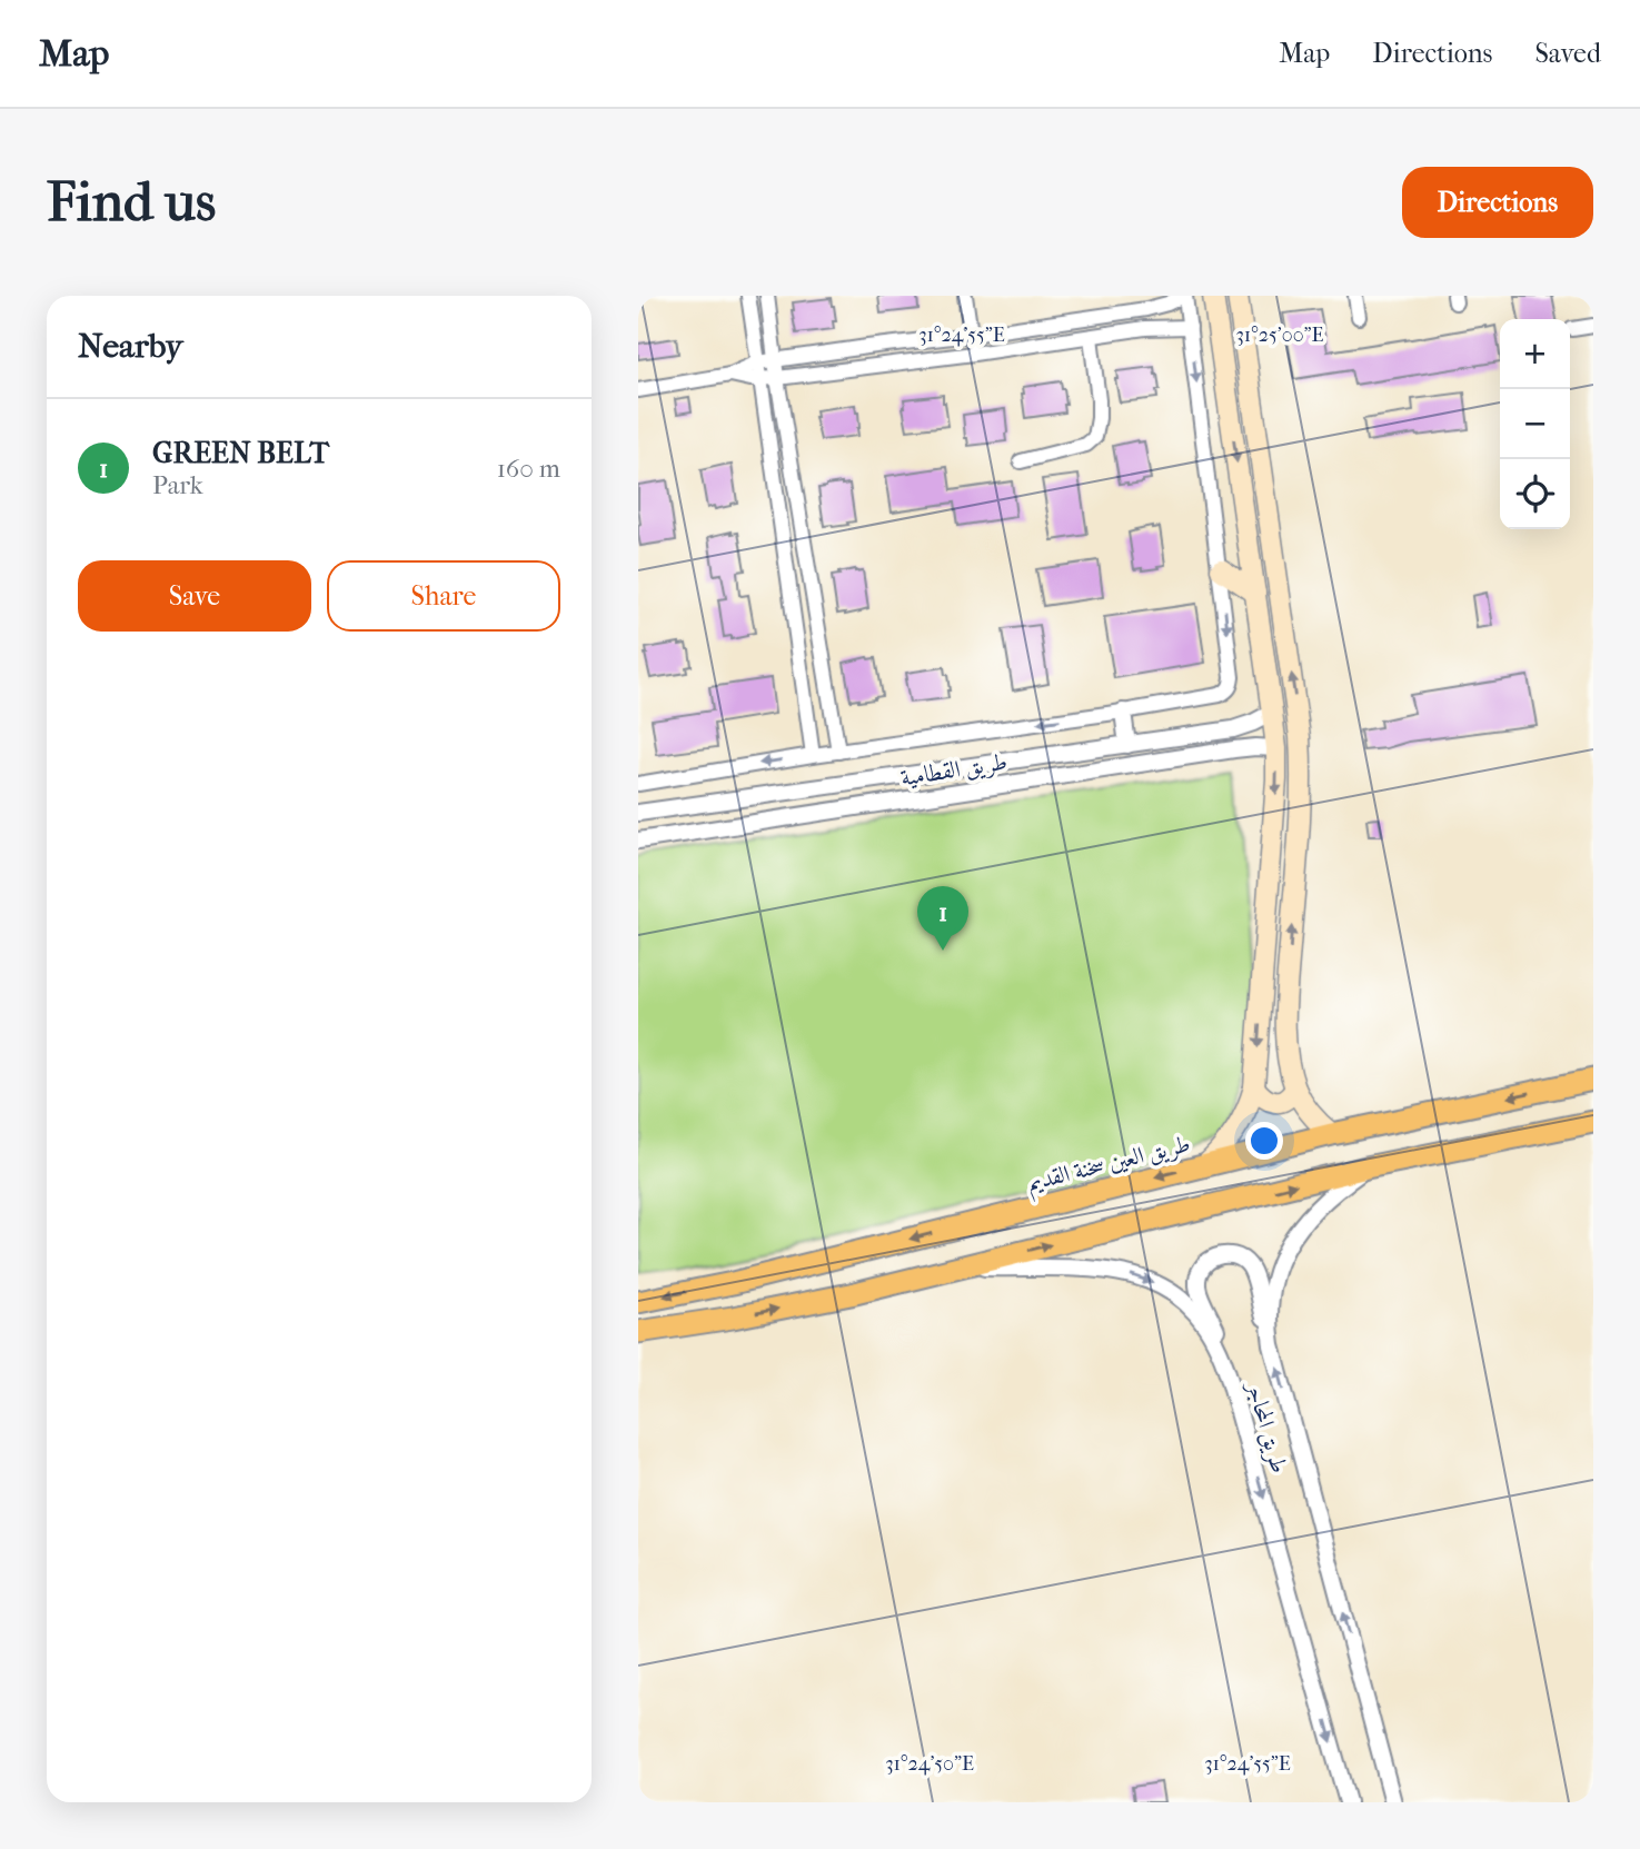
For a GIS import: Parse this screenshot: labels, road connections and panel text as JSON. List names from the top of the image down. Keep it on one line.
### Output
{"streets":{"main road":["طريق العين سخنة القديم"],"street":["طريق القطامية","طريق المحاجر"]},"page":{"header":"Map","nav":["Map","Directions","Saved"],"buttons":["Directions",["Save","Share"]],"title":"Find us","heading":"Nearby","map_buttons":["+","−"],"list":[{"mark":"1","name":"GREEN BELT","note":"Park","value":"160 m"}],"pins":"1"},"coordinates":["31°24'55\"E","31°25'00\"E","31°24'50\"E"]}
